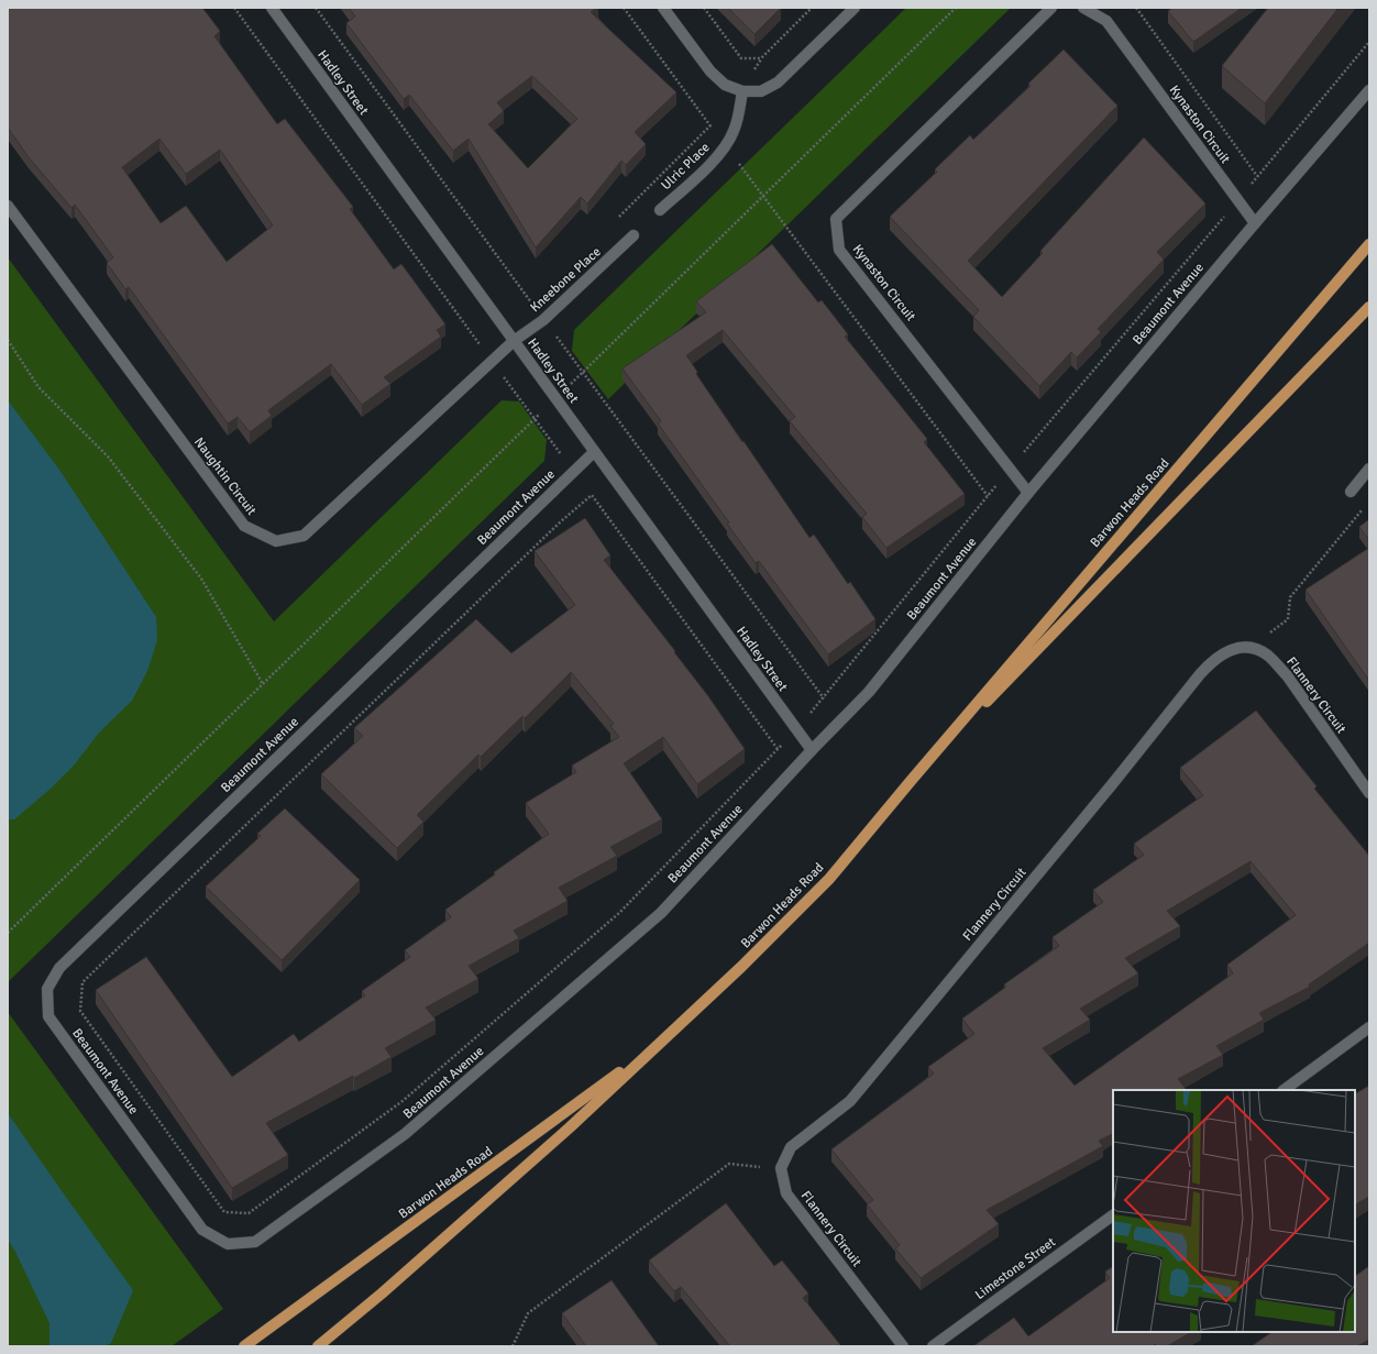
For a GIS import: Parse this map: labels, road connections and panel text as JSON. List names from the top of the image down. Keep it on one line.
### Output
{"streets":{"main road":["Barwon Heads Road"],"street":["Hadley Street","Kynaston Circuit","Ulric Place","Kneebone Place","Beaumont Avenue","Naughtin Circuit","Flannery Circuit","Limestone Street"]},"crossings":[["Hadley Street","Kneebone Place"],["Hadley Street","Beaumont Avenue"],["Hadley Street","Naughtin Circuit"],["Kynaston Circuit","Beaumont Avenue"],["Kneebone Place","Naughtin Circuit"]]}
